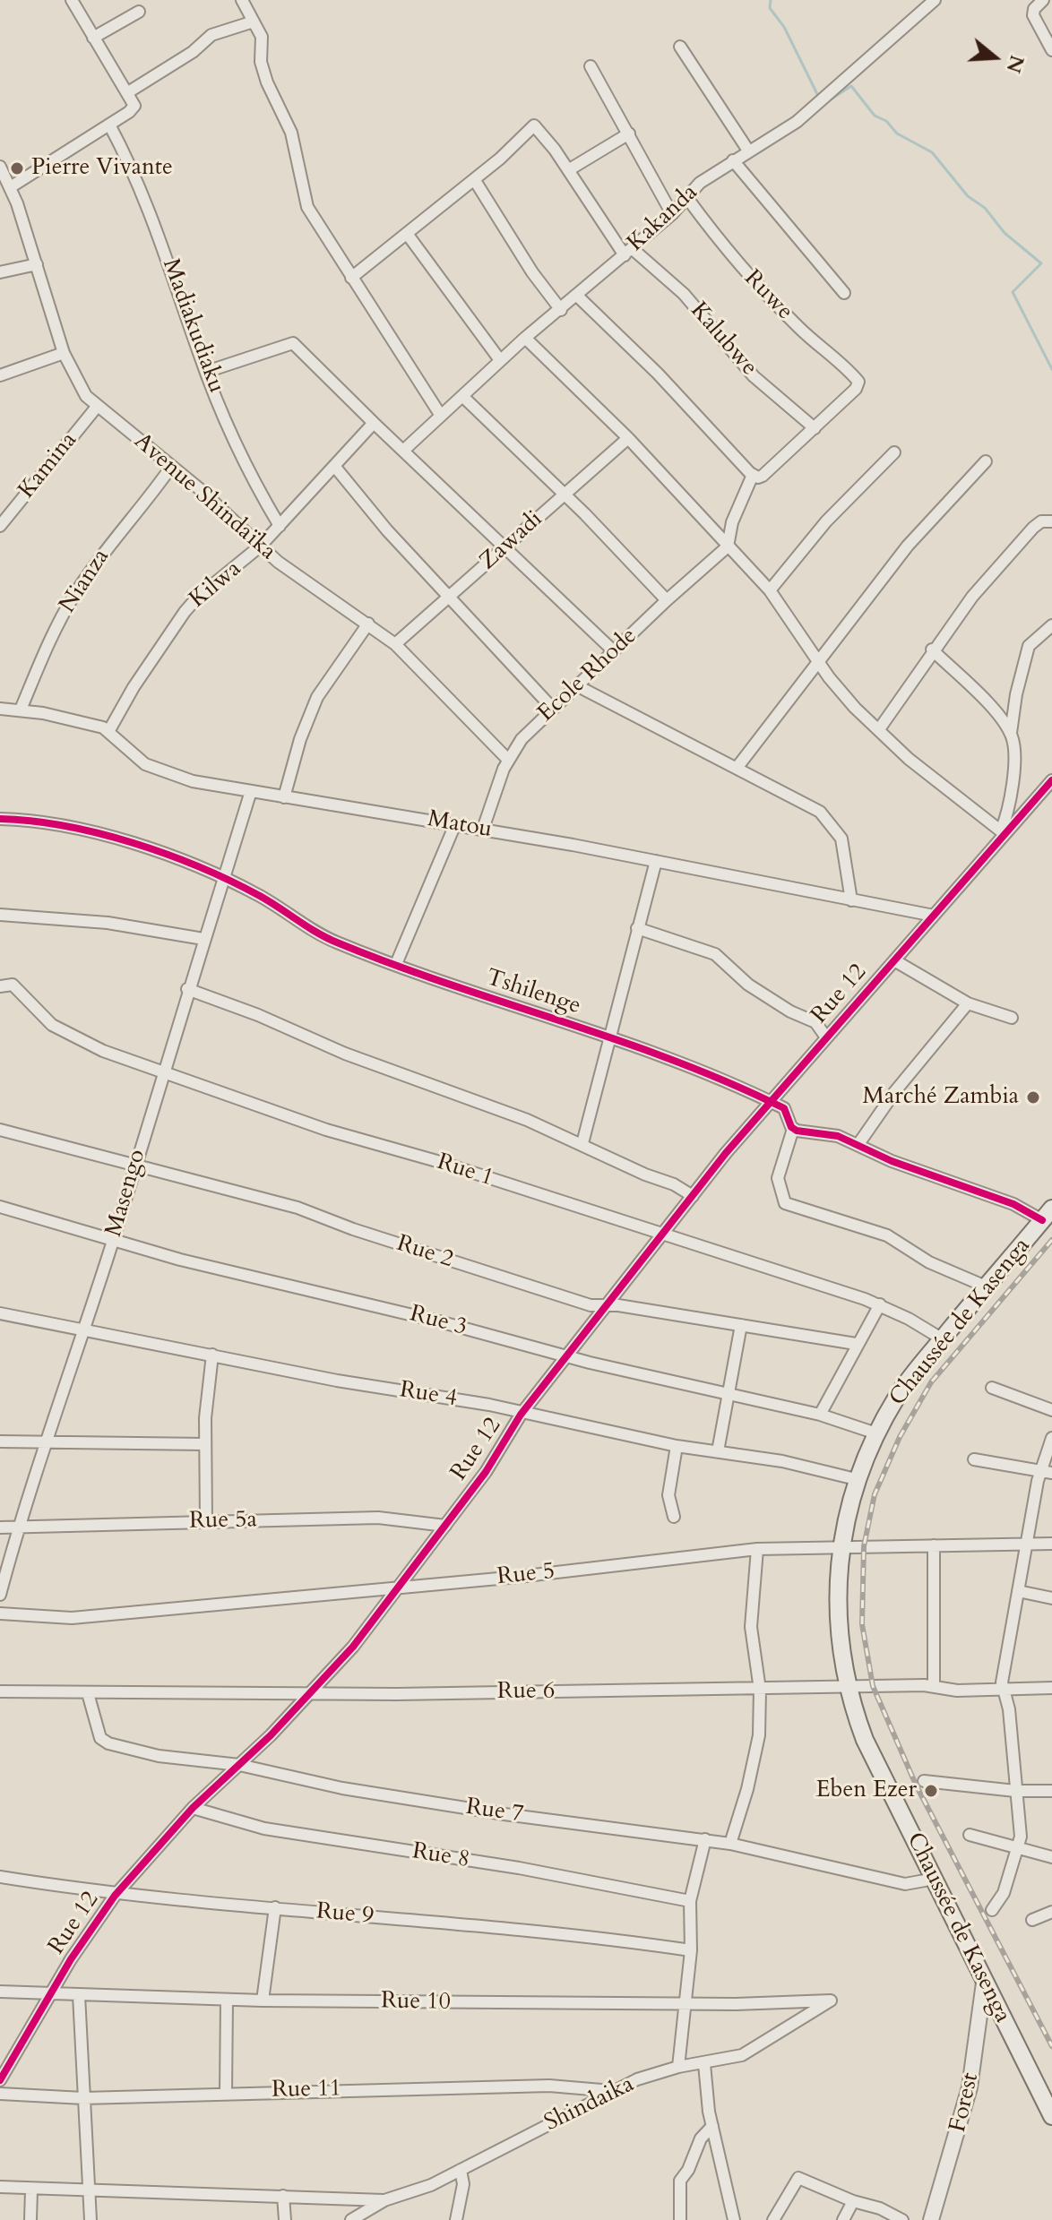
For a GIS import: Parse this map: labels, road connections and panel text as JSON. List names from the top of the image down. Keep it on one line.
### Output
{"streets":{"main road":["Chaussée de Kasenga"],"street":["Kakanda","Ruwe","Madiakudiaku","Kalubwe","Kamina","Avenue Shindaïka","Zawadi","Nianza","Kilwa","Ecole Rhode","Matou","Tshilenge","Rue 12","Rue 1","Masengo","Rue 2","Rue 3","Rue 4","Rue 5a","Rue 5","Rue 6","Rue 7","Rue 8","Rue 9","Rue 10","Rue 11","Forest","Shindaika"]},"crossings":[["Kakanda","Ruwe"],["Kakanda","Kalubwe"],["Ruwe","Kalubwe"],["Madiakudiaku","Kilwa"],["Kamina","Avenue Shindaïka"],["Avenue Shindaïka","Zawadi"],["Avenue Shindaïka","Nianza"],["Avenue Shindaïka","Kilwa"],["Avenue Shindaïka","Ecole Rhode"],["Kilwa","Matou"],["Ecole Rhode","Matou"],["Matou","Rue 12"],["Matou","Masengo"],["Tshilenge","Rue 12"],["Tshilenge","Masengo"],["Rue 12","Rue 1"],["Rue 12","Rue 2"],["Rue 12","Rue 3"],["Rue 12","Rue 4"],["Rue 12","Rue 5a"],["Rue 12","Rue 5"],["Rue 12","Rue 6"],["Rue 12","Rue 7"],["Rue 12","Rue 8"],["Rue 12","Rue 9"],["Rue 12","Rue 10"],["Rue 1","Masengo"],["Rue 1","Chaussée de Kasenga"],["Masengo","Rue 2"],["Masengo","Rue 3"],["Masengo","Rue 4"],["Masengo","Rue 5a"],["Rue 3","Chaussée de Kasenga"],["Chaussée de Kasenga","Rue 4"],["Chaussée de Kasenga","Rue 5"],["Chaussée de Kasenga","Rue 6"],["Chaussée de Kasenga","Rue 7"],["Chaussée de Kasenga","Forest"],["Rue 6","Rue 7"],["Rue 10","Shindaika"],["Rue 11","Shindaika"]],"places":["Pierre Vivante","Marché Zambia","Eben Ezer"],"north":"right"}
